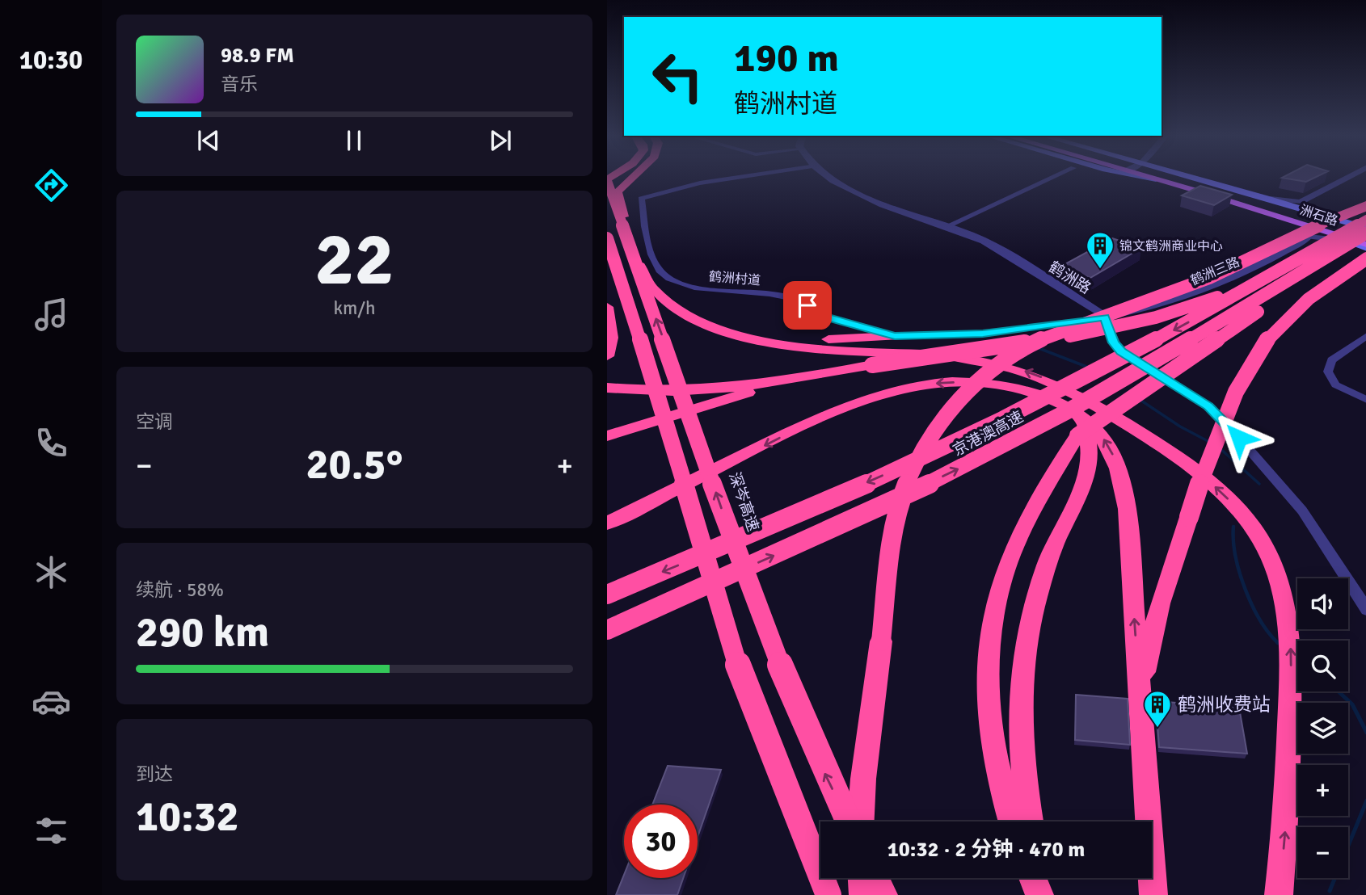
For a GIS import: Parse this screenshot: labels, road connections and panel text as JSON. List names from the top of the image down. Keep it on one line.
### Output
{"streets":{"highway":["京港澳高速","深岑高速"],"main road":["洲石路"],"street":["鹤洲三路","鹤洲路","鹤洲村道"]},"crossings":[["洲石路","京港澳高速"],["鹤洲三路","鹤洲路"],["鹤洲三路","鹤洲村道"],["鹤洲路","鹤洲村道"]],"places":{"building":["锦文鹤洲商业中心","鹤洲收费站"]},"page":{"tabs":"10:30","turn":["190 m","鹤洲村道"],"song":["98.9 FM","音乐"],"tile":[["22","km/h"],"空调",["续航 · 58%","290 km"],["到达","10:32"]],"heat":["−","20.5°","+"],"map_buttons":["+","−"],"limit":"30","trip":"10:32 · 2 分钟 · 470 m"}}
